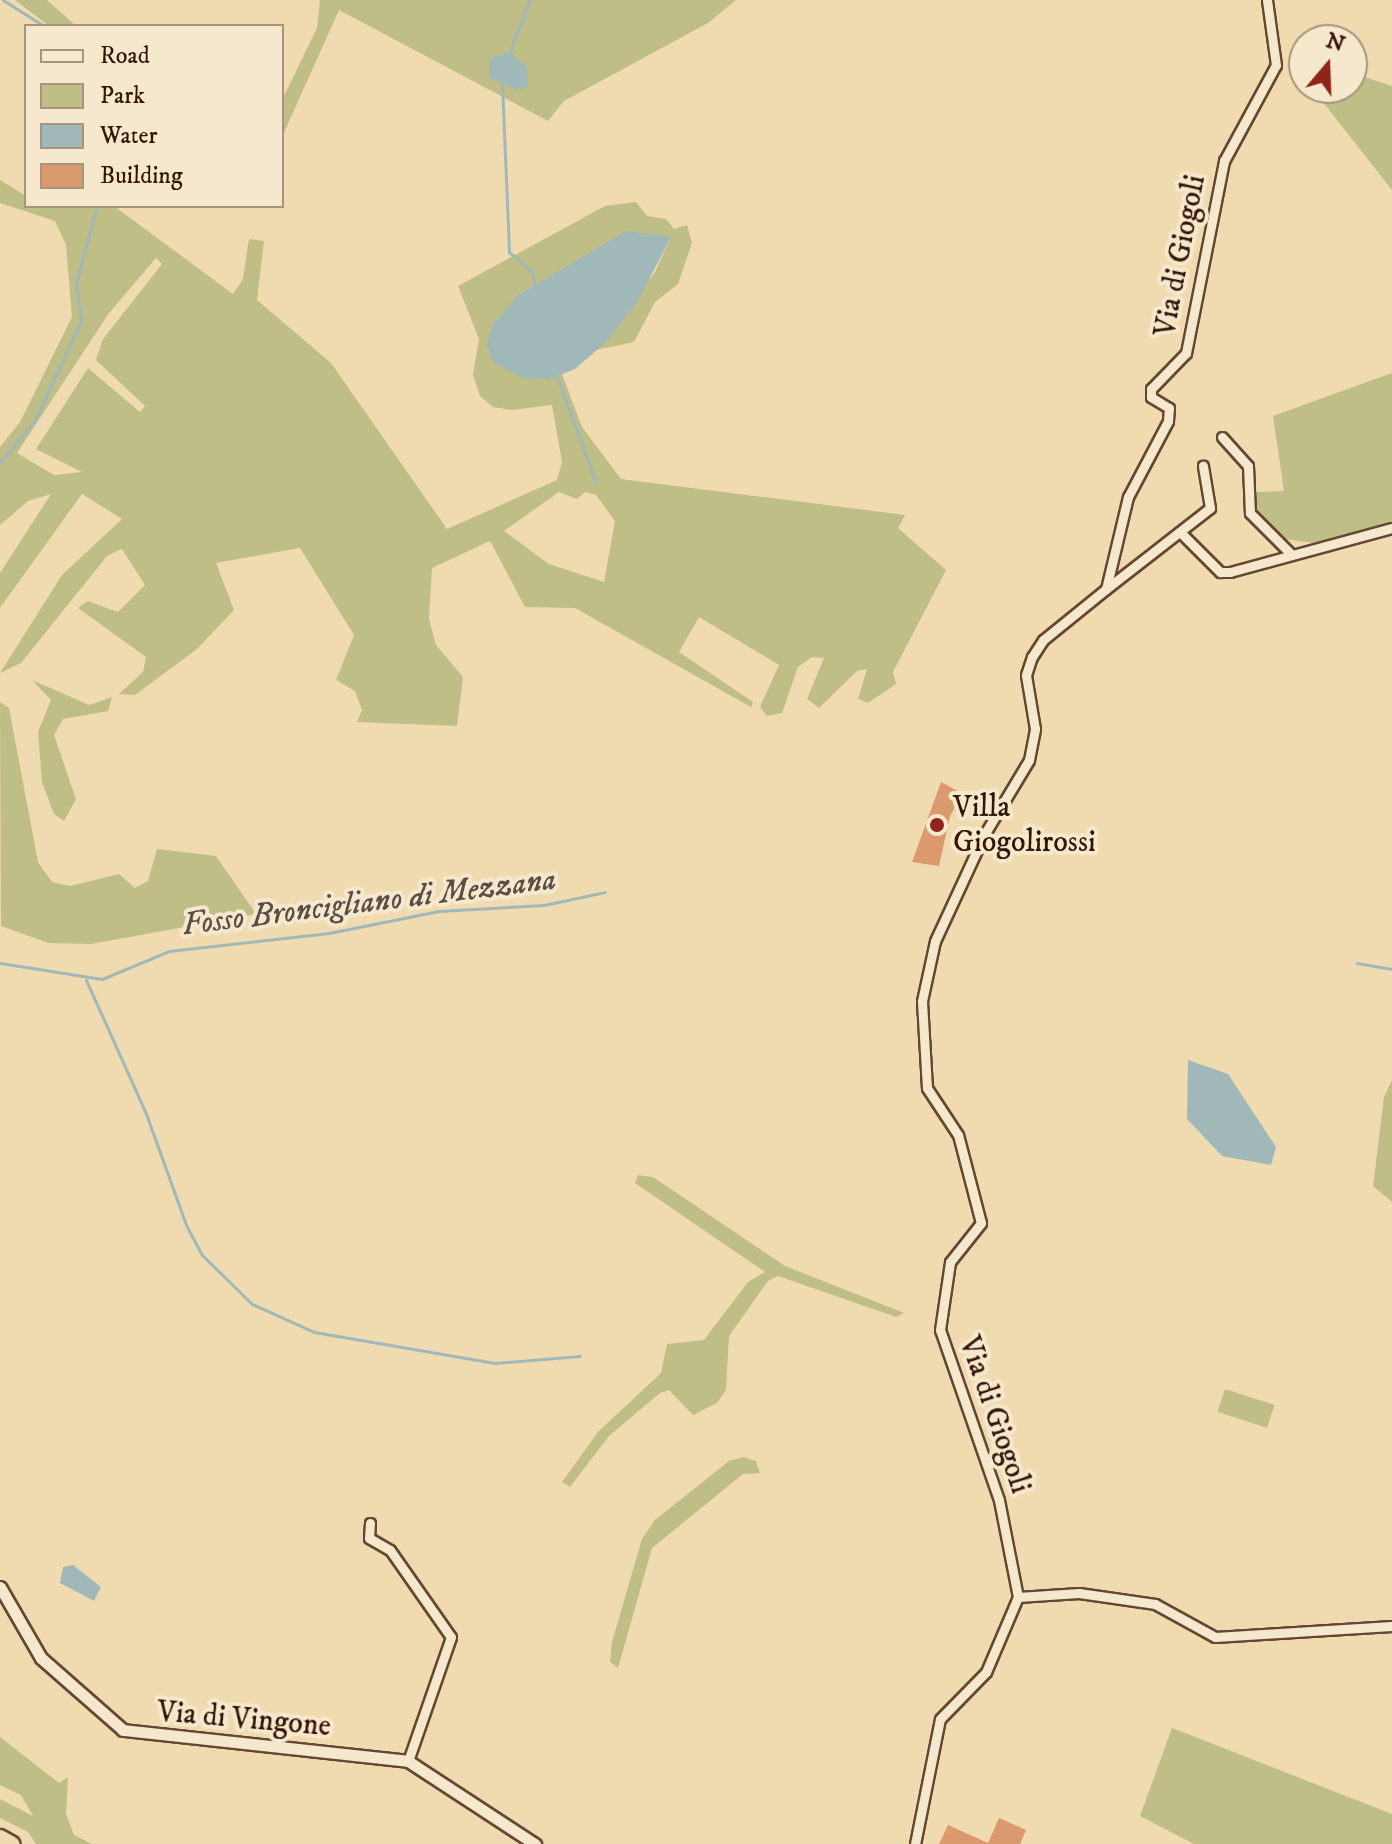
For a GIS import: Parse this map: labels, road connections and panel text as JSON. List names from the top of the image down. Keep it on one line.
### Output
{"streets":{"street":["Via di Giogoli","Via di Vingone"]},"water":["Fosso Broncigliano di Mezzana"],"places":["Villa Giogolirossi"],"legend":["Road","Park","Water","Building"],"north":"top"}
